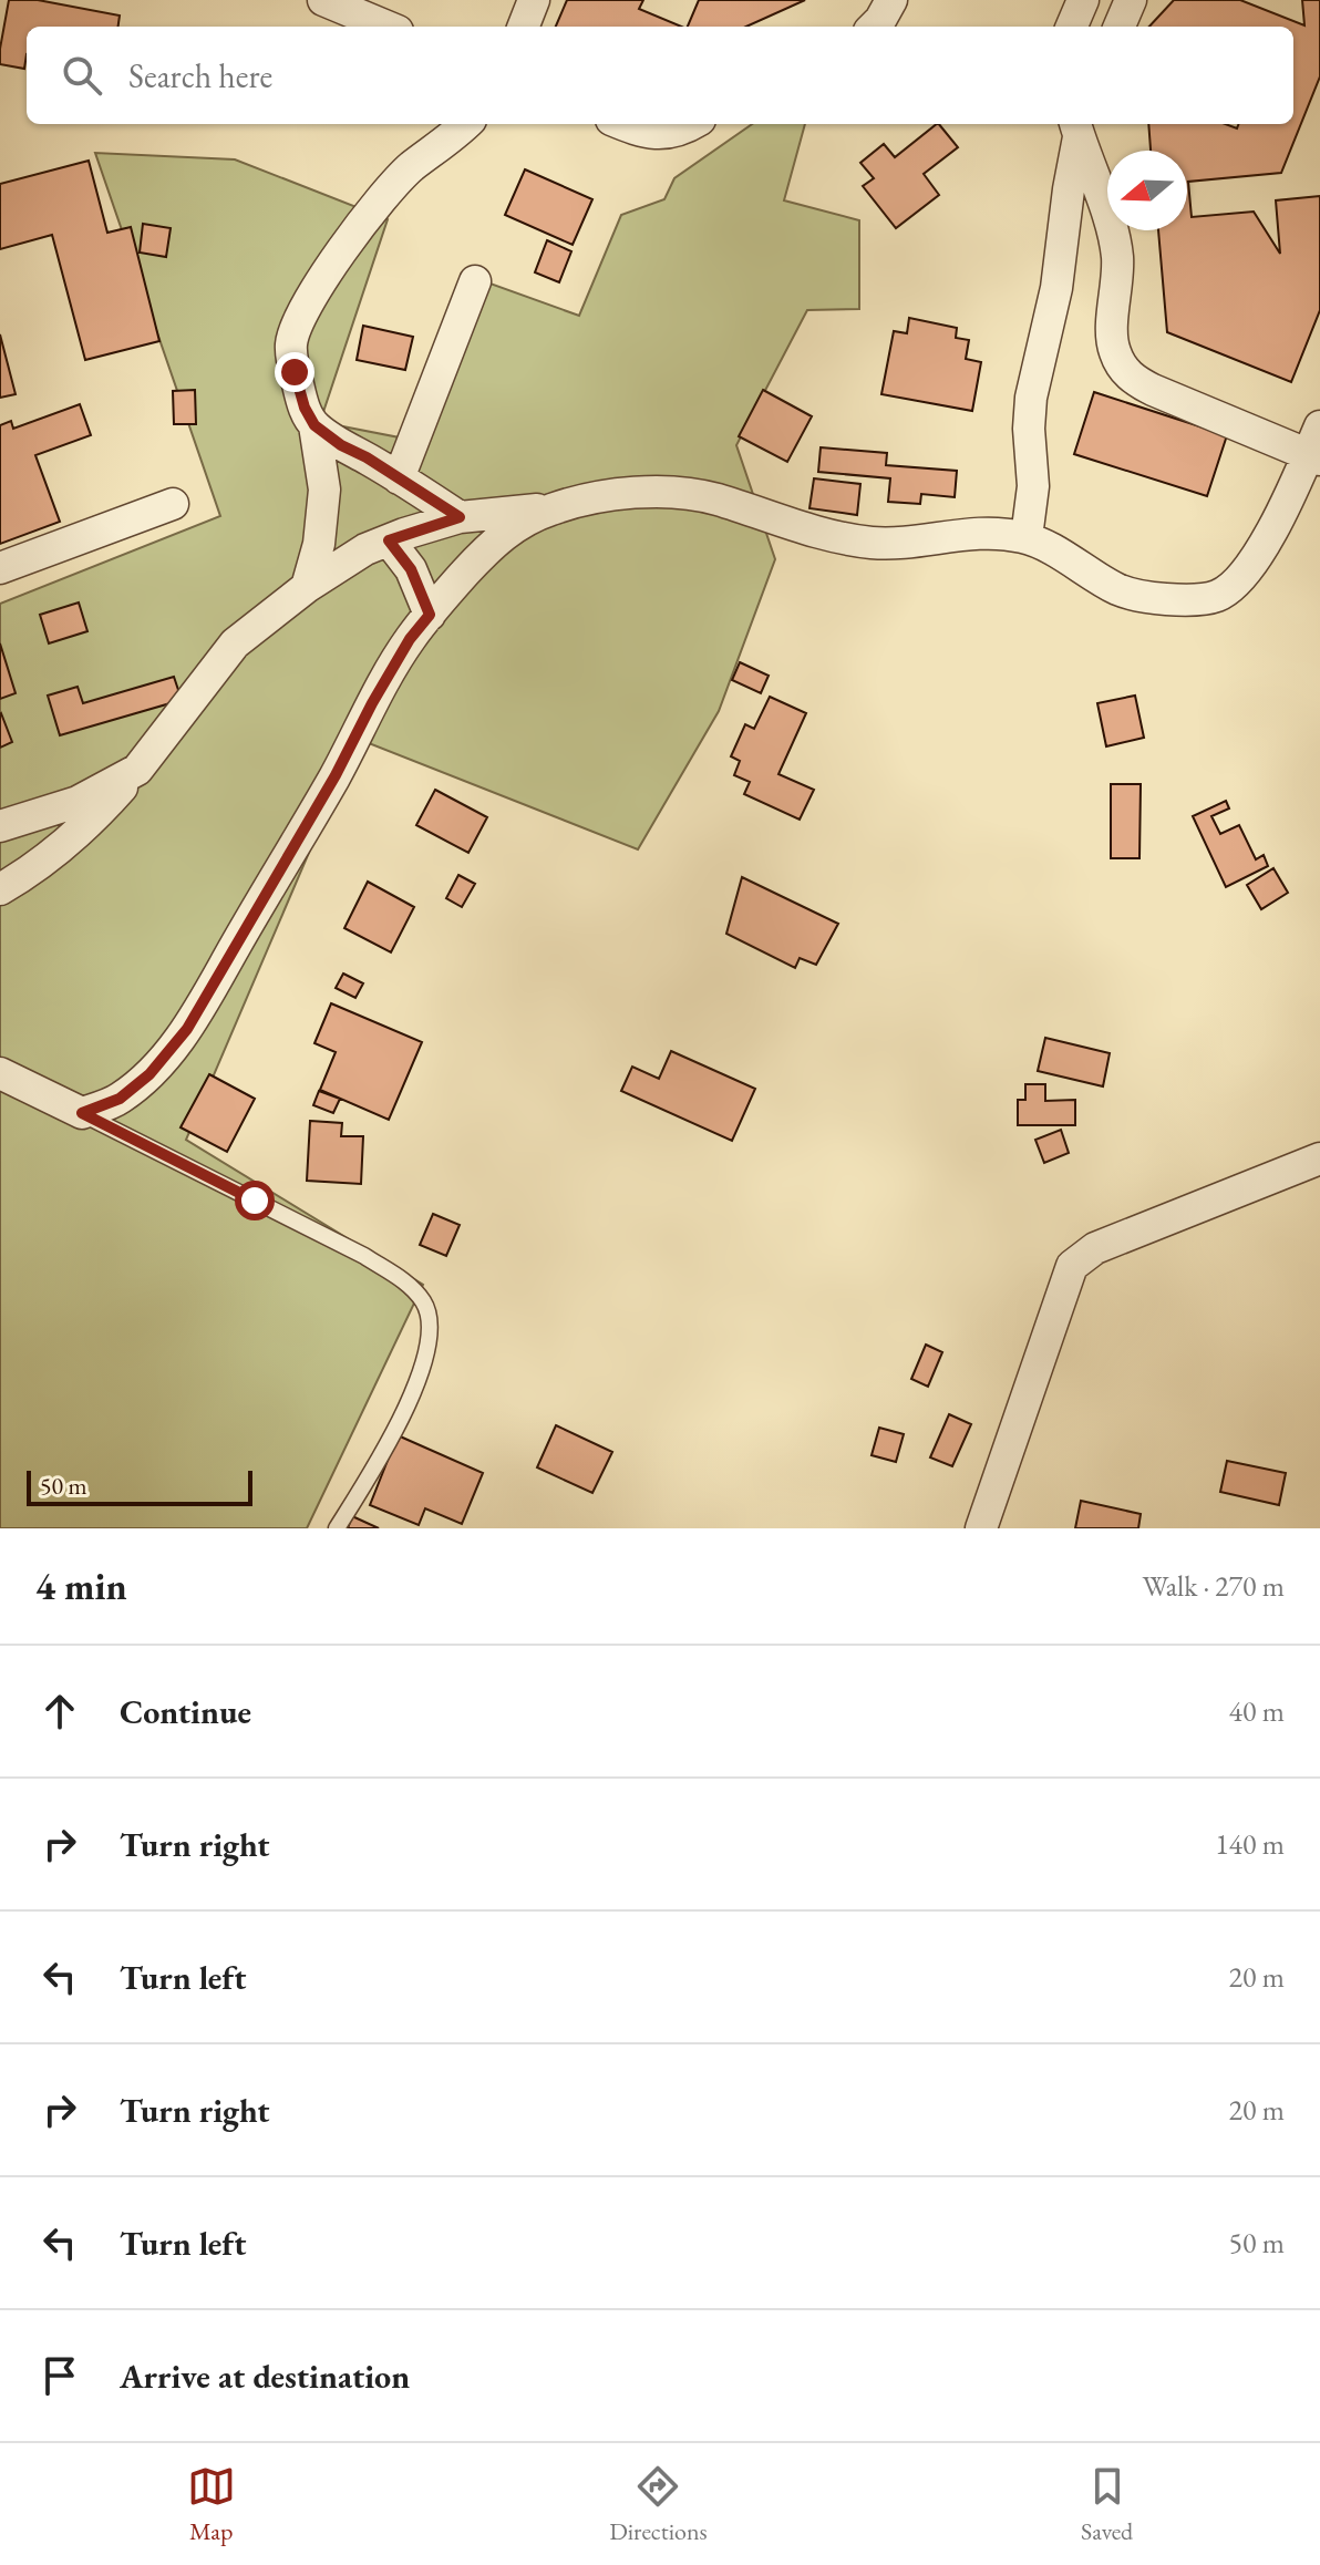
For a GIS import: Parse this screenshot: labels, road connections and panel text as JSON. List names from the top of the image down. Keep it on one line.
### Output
{"scale_bar":"50 m","north":"left","page":{"search":"Search here","scale":"50 m","heading":["4 min","Walk · 270 m"],"list":[["Continue","40 m"],["Turn right","140 m"],["Turn left","20 m"],["Turn right","20 m"],["Turn left","50 m"],"Arrive at destination"],"nav":["Map","Directions","Saved"]}}
